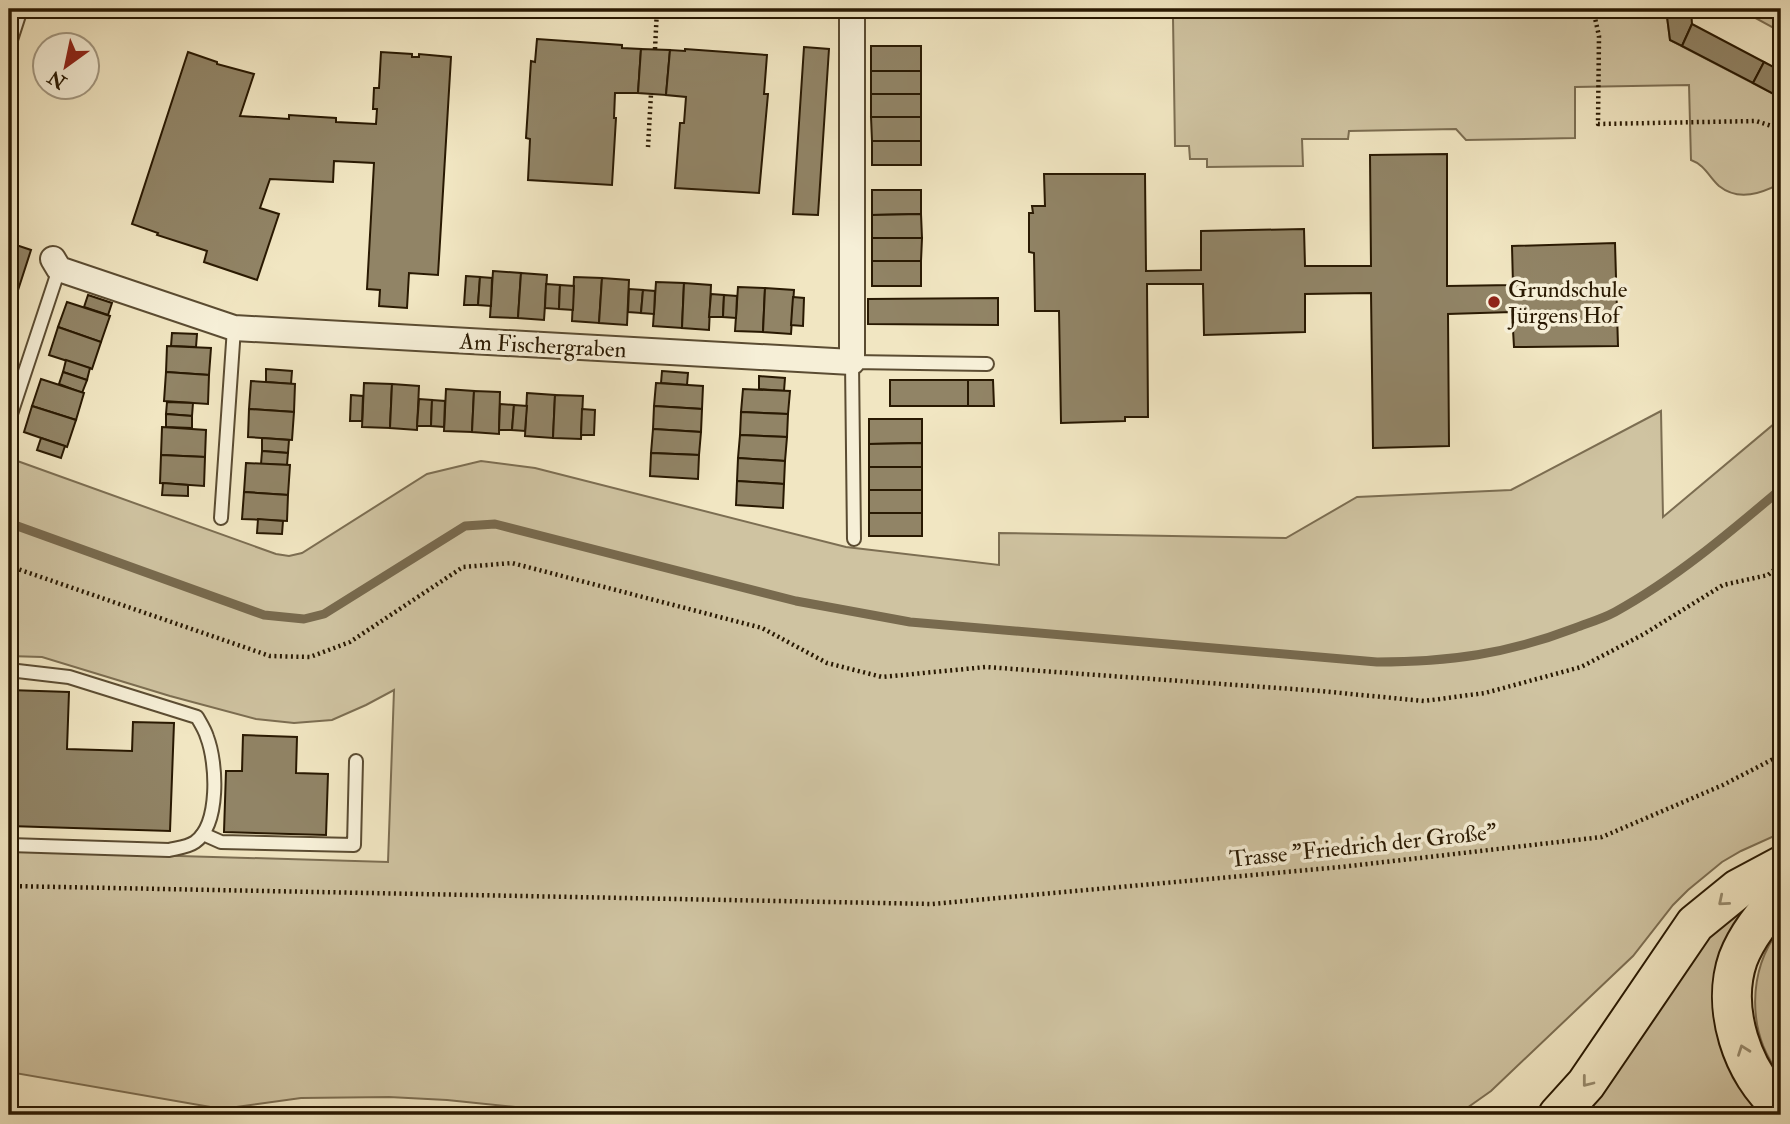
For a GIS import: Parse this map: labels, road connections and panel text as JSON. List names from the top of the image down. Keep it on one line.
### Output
{"streets":{"street":["Am Fischergraben"],"path":["Trasse \"Friedrich der Große\""]},"places":["Grundschule Jürgens Hof"],"north":"bottom left"}
